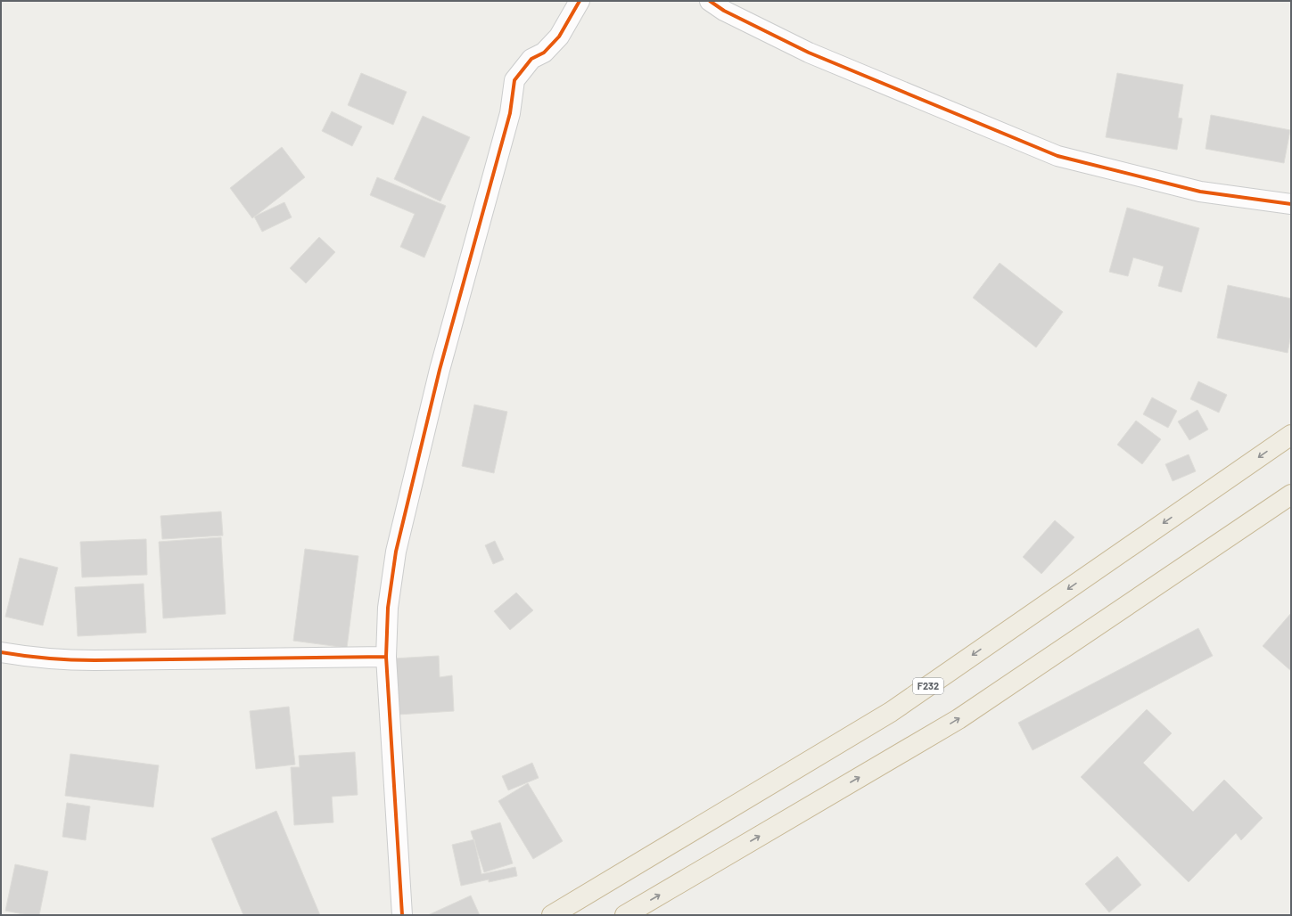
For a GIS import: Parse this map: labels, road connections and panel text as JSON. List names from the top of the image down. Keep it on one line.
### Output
{"streets":{"highway":["F232"]}}
